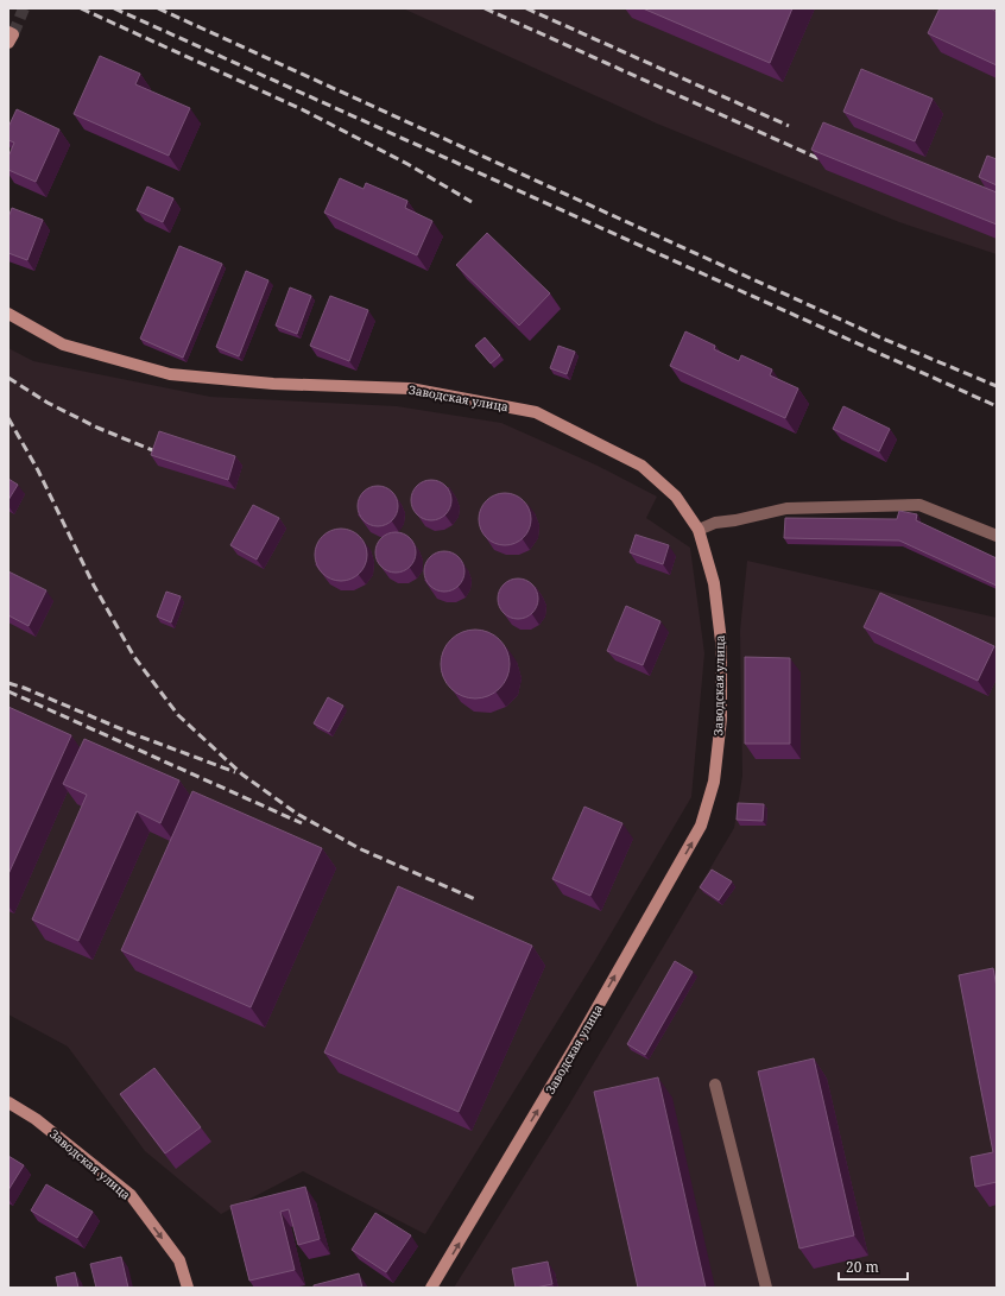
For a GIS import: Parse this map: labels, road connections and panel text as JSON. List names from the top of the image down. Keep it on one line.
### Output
{"streets":{"main road":["Заводская улица"]},"scale_bar":"20 m"}
